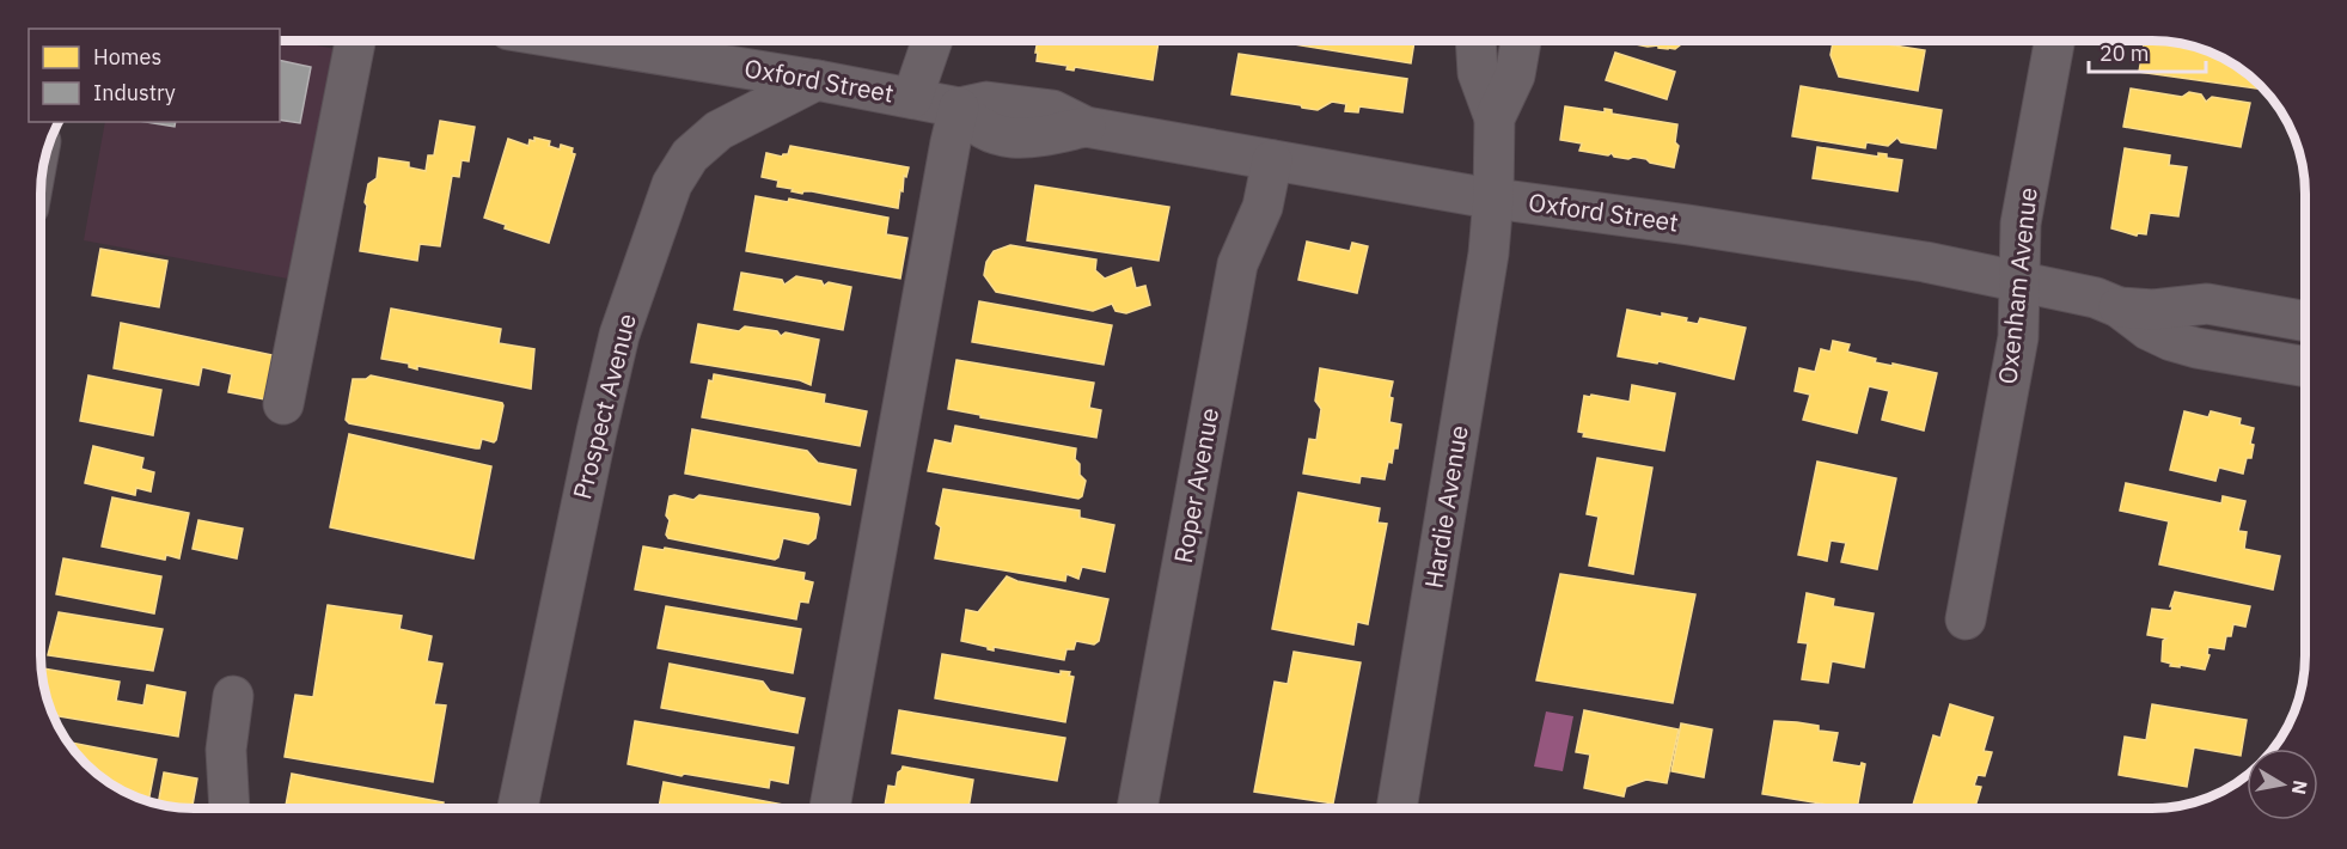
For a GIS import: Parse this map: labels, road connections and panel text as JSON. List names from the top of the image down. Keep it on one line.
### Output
{"streets":{"street":["Oxford Street","Oxenham Avenue","Prospect Avenue","Roper Avenue","Hardie Avenue"]},"crossings":[["Oxford Street","Oxenham Avenue"],["Oxford Street","Prospect Avenue"],["Oxford Street","Roper Avenue"],["Oxford Street","Hardie Avenue"]],"legend":["Homes","Industry"],"scale_bar":"20 m","north":"right"}
